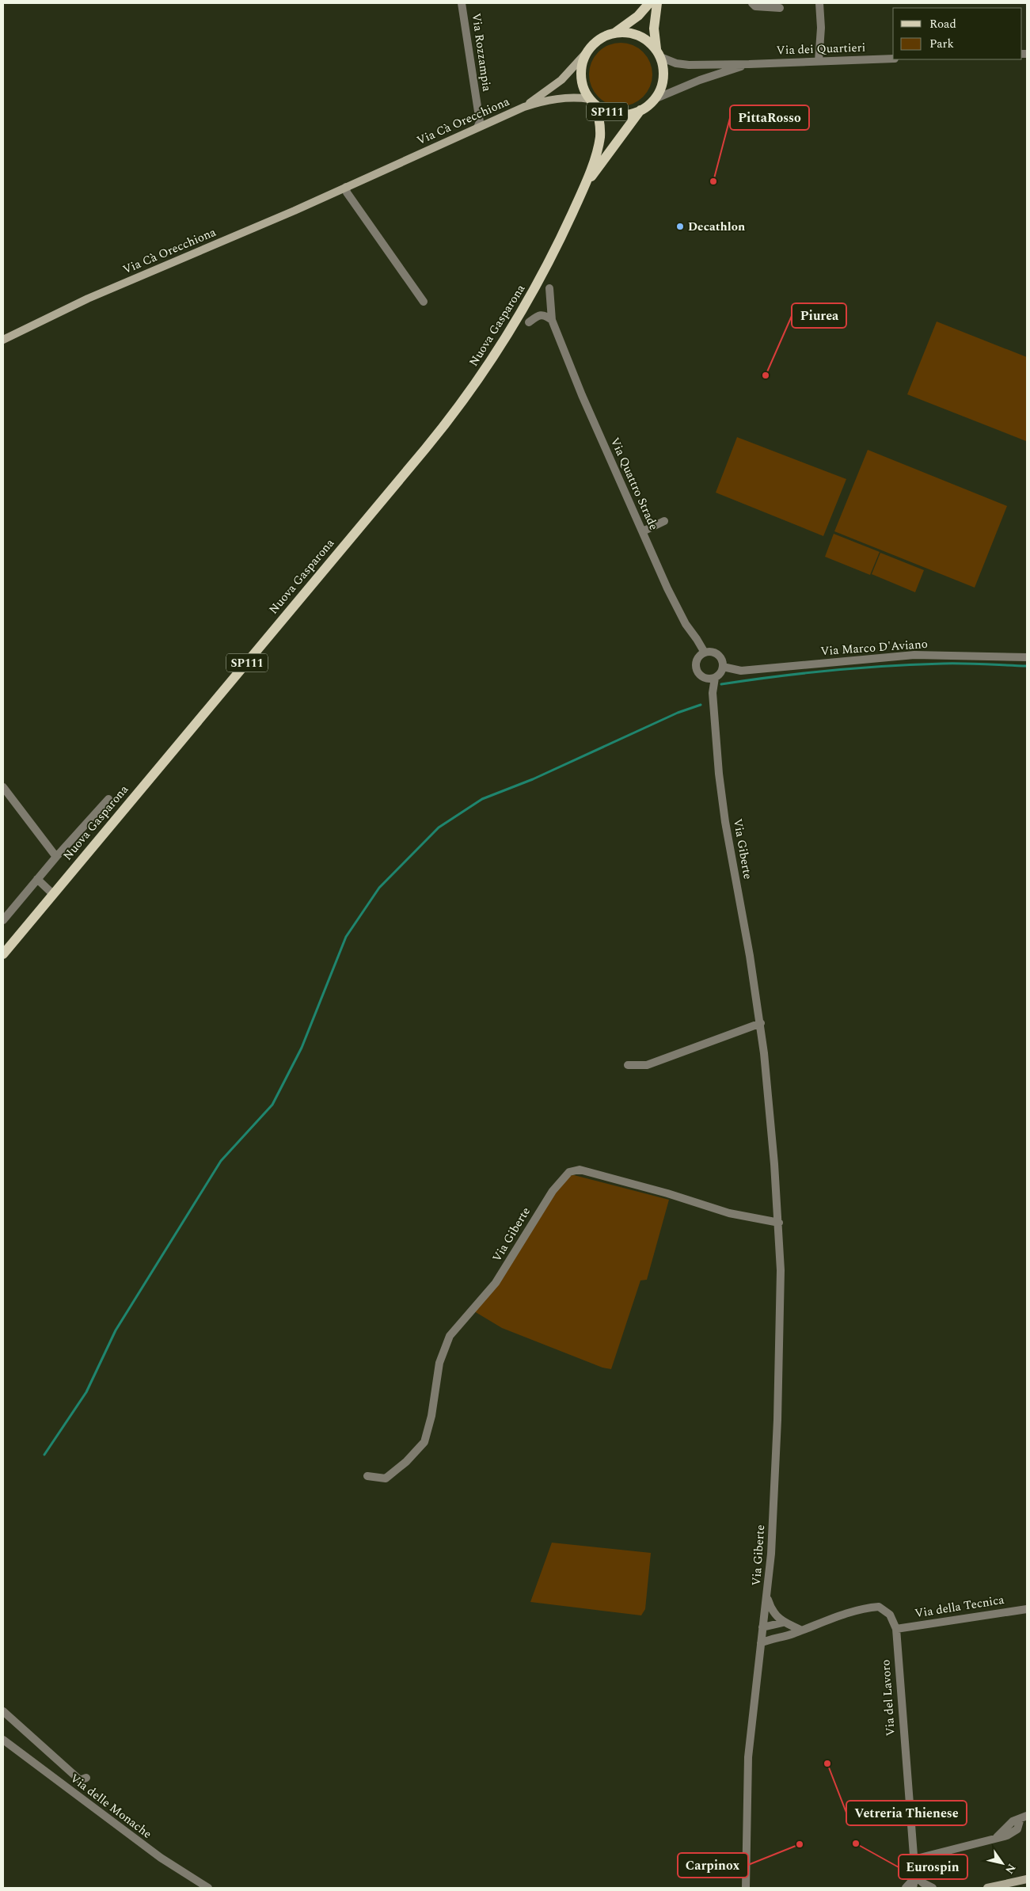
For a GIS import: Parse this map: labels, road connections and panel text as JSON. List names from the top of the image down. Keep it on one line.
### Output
{"streets":{"main road":["SP111","Via Cà Orecchiona","Nuova Gasparona"],"street":["Via dei Quartieri","Via Rozzampia","Via Quattro Strade","Via Marco D'Aviano","Via Giberte","Via della Tecnica","Via del Lavoro","Via delle Monache"]},"crossings":[["Via dei Quartieri","Via Cà Orecchiona"],["Via dei Quartieri","Nuova Gasparona"],["Via Rozzampia","Via Cà Orecchiona"],["Via Cà Orecchiona","Nuova Gasparona"],["Via Quattro Strade","Via Marco D'Aviano"],["Via Quattro Strade","Via Giberte"],["Via Marco D'Aviano","Via Giberte"],["Via Giberte","Via del Lavoro"],["Via della Tecnica","Via del Lavoro"]],"places":["PittaRosso","Decathlon","Piurea","Vetreria Thienese","Eurospin","Carpinox"],"legend":["Road","Park"],"north":"bottom right"}
